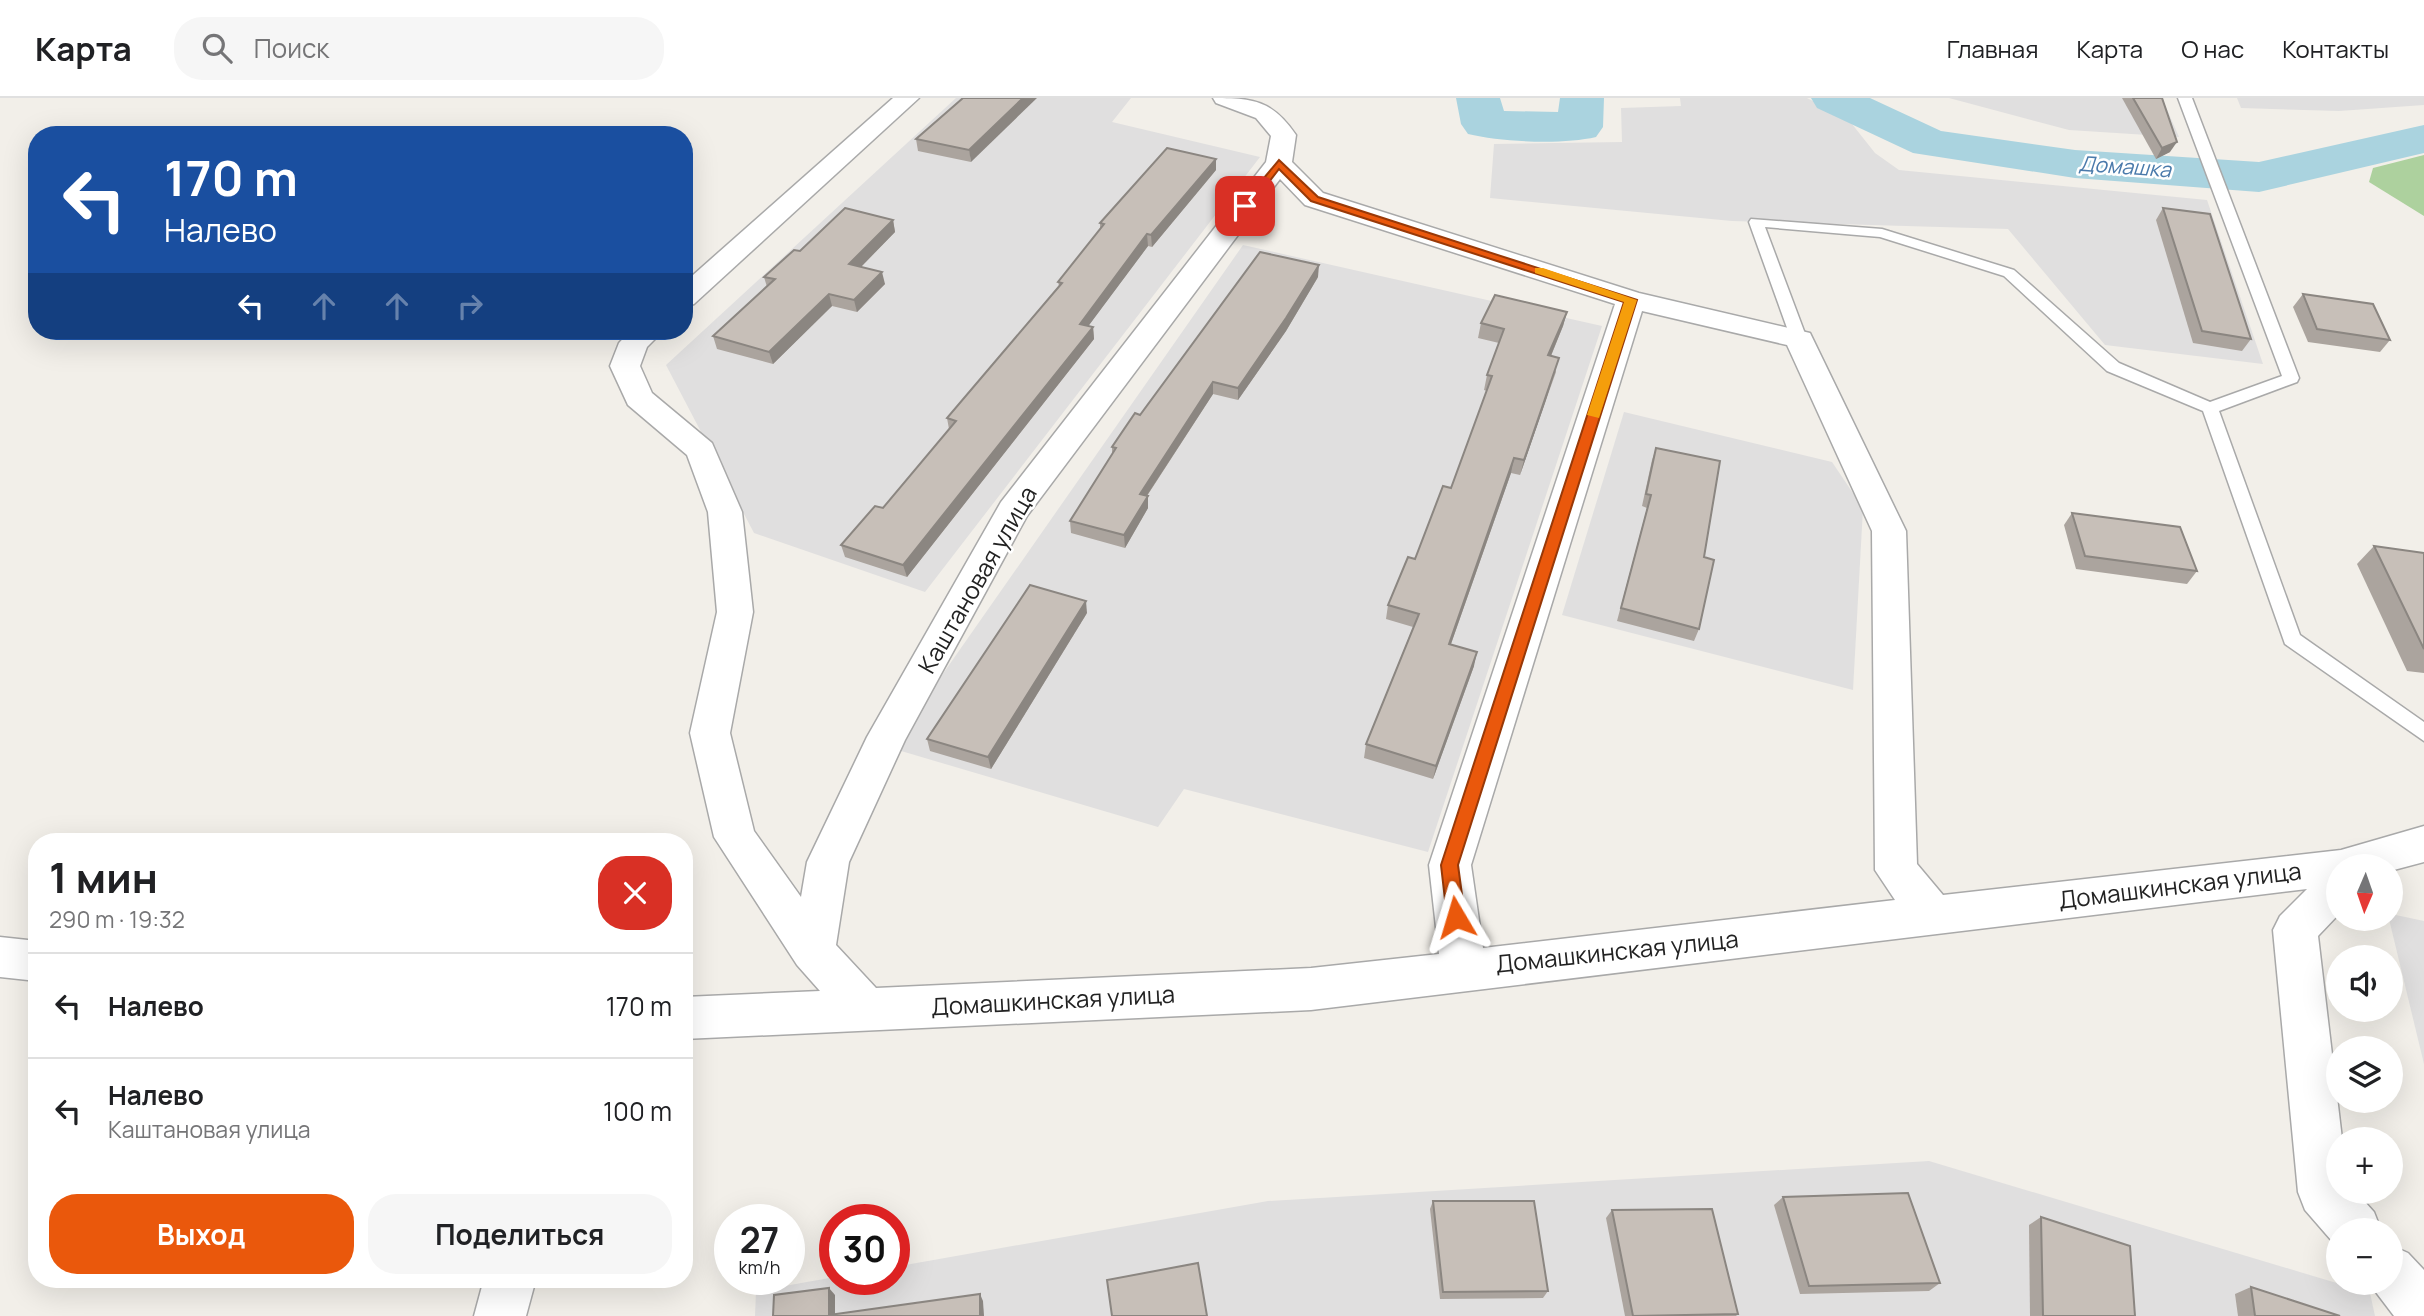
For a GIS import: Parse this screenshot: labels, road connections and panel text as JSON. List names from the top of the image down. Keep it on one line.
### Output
{"streets":{"street":["Каштановая улица","Домашкинская улица"]},"water":["Домашка"],"north":"bottom","page":{"header":"Карта","search":"Поиск","nav":["Главная","Карта","О нас","Контакты"],"turn":["170 m","Налево"],"heading":["1 мин","290 m · 19:32"],"map_buttons":["+","−"],"list":[{"name":"Налево","value":"170 m"},{"name":"Налево","note":"Каштановая улица","value":"100 m"}],"buttons":["Выход","Поделиться"],"speed":"27 km/h","limit":"30"}}
